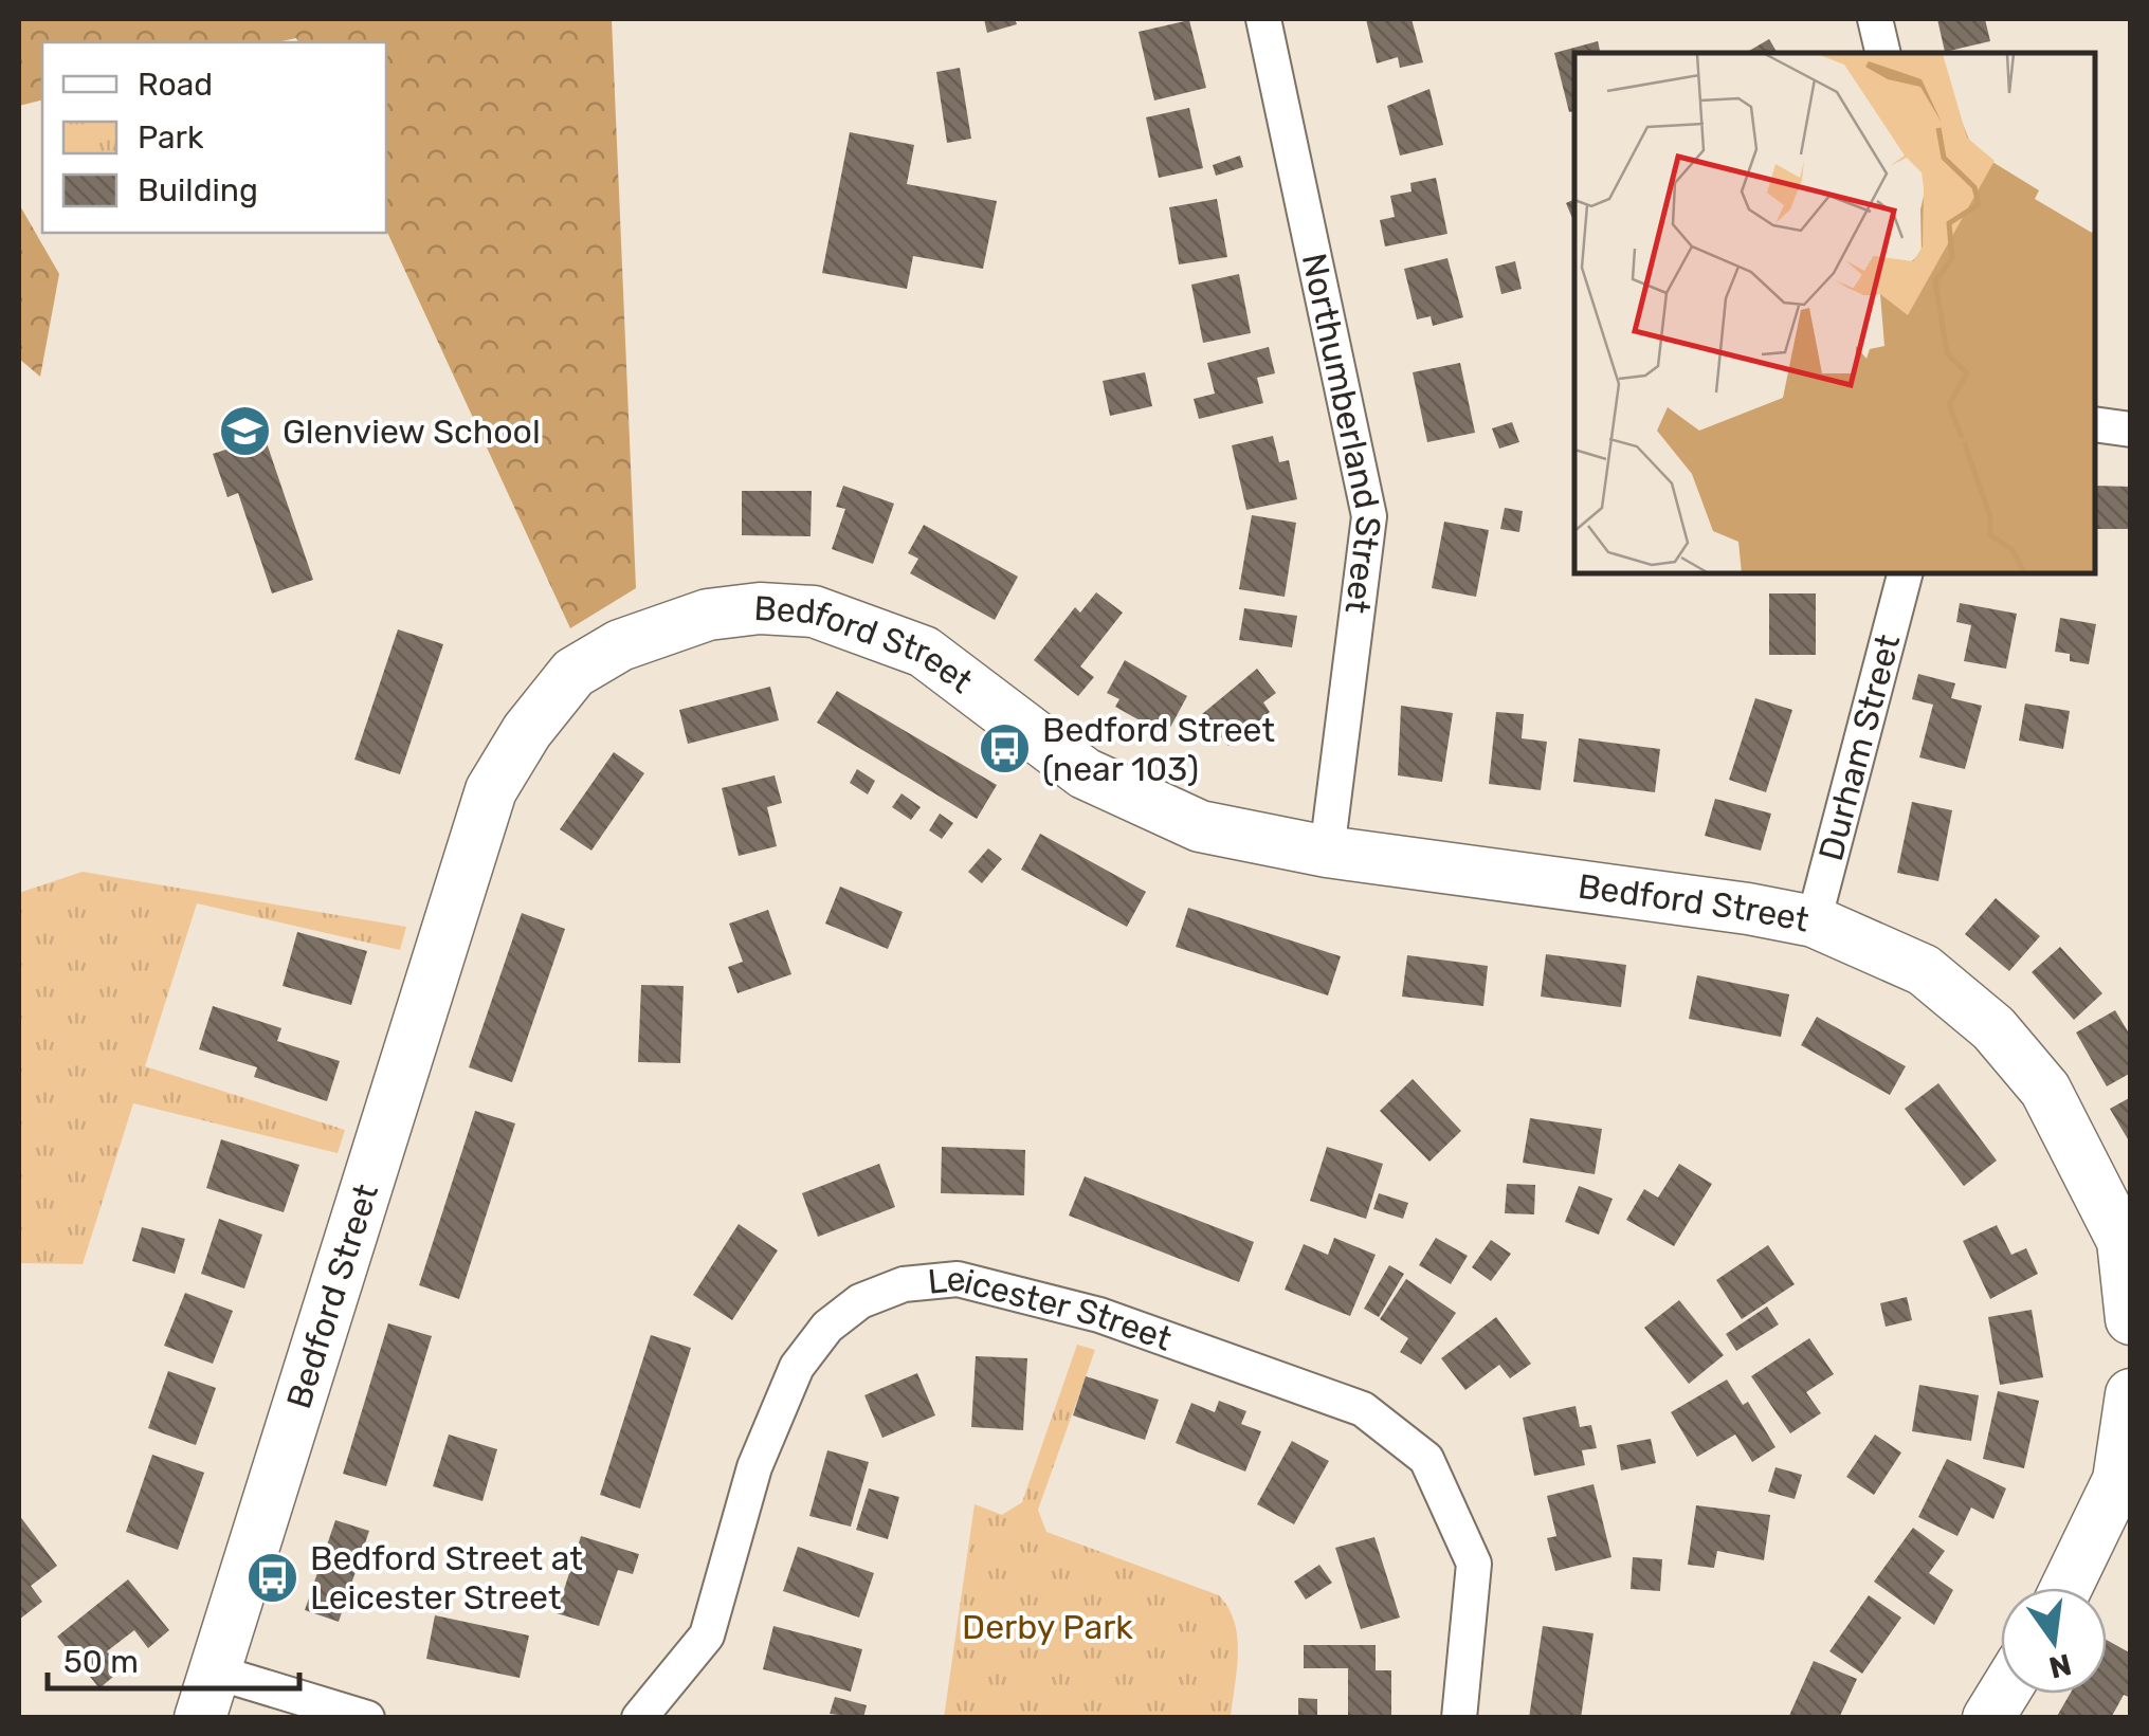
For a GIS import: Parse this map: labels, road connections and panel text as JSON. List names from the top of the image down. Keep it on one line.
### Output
{"streets":{"street":["Northumberland Street","Bedford Street","Durham Street","Leicester Street"]},"crossings":[["Northumberland Street","Bedford Street"],["Bedford Street","Durham Street"]],"parks":["Derby Park"],"places":{"school or university":["Glenview School"],"bus stop":["Bedford Street (near 103)","Bedford Street at Leicester Street"]},"legend":["Road","Park","Building"],"scale_bar":"50 m","north":"bottom"}
